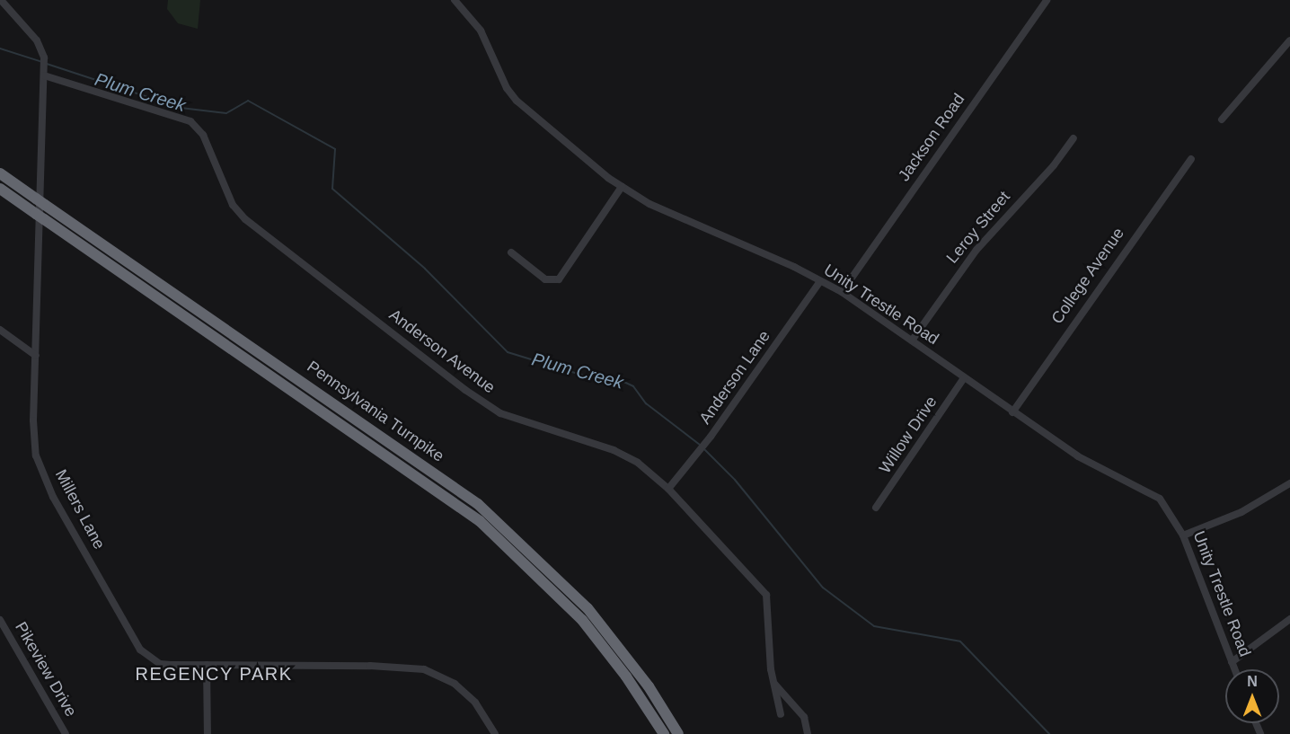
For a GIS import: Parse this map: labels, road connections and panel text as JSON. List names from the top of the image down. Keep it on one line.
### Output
{"streets":{"highway":["Pennsylvania Turnpike"],"street":["Jackson Road","Leroy Street","College Avenue","Unity Trestle Road","Anderson Avenue","Anderson Lane","Willow Drive","Millers Lane","Pikeview Drive"]},"crossings":[["Jackson Road","Unity Trestle Road"],["Leroy Street","Unity Trestle Road"],["College Avenue","Unity Trestle Road"],["Unity Trestle Road","Anderson Lane"],["Unity Trestle Road","Willow Drive"],["Anderson Avenue","Anderson Lane"],["Anderson Avenue","Millers Lane"]],"districts":["REGENCY PARK"],"water":["Plum Creek"],"north":"top"}
